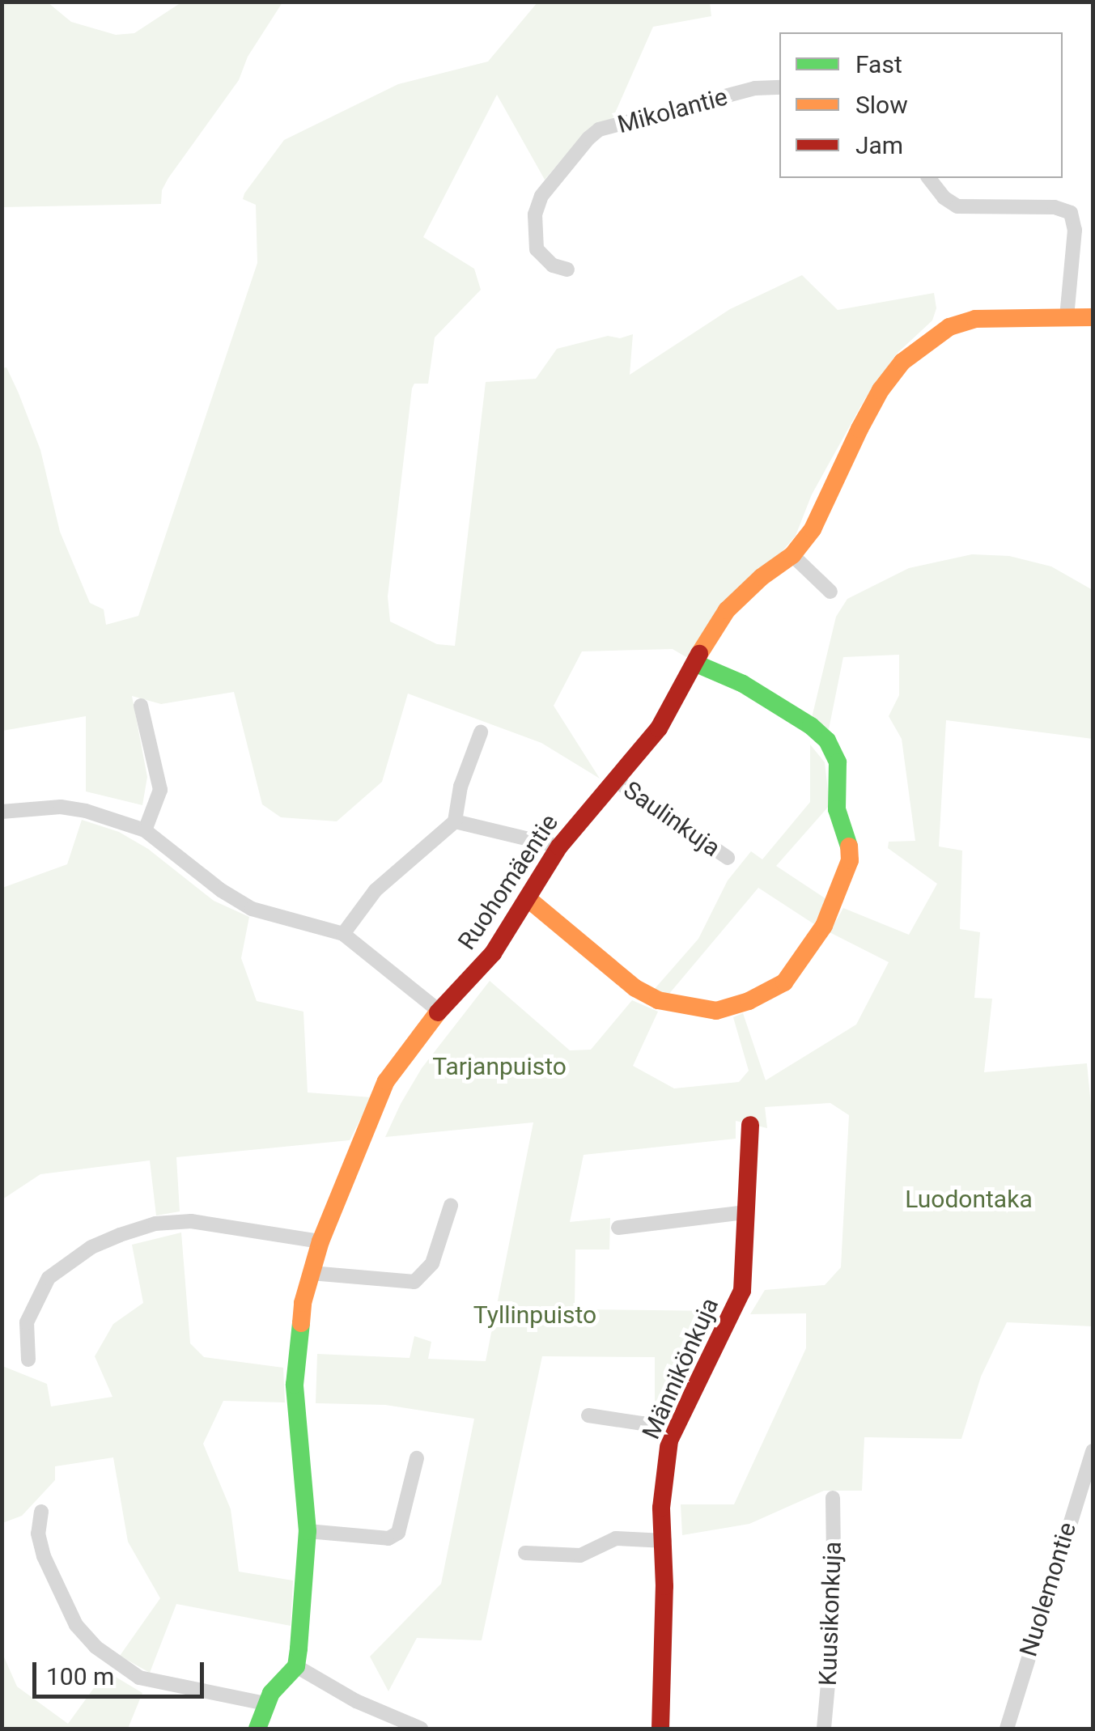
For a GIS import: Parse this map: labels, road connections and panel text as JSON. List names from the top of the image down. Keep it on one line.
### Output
{"streets":{"street":["Mikolantie","Saulinkuja","Ruohomäentie","Männikönkuja","Nuolemontie","Kuusikonkuja"]},"crossings":[["Saulinkuja","Ruohomäentie"]],"parks":["Tarjanpuisto","Luodontaka","Tyllinpuisto"],"legend":["Fast","Slow","Jam"],"scale_bar":"100 m"}
